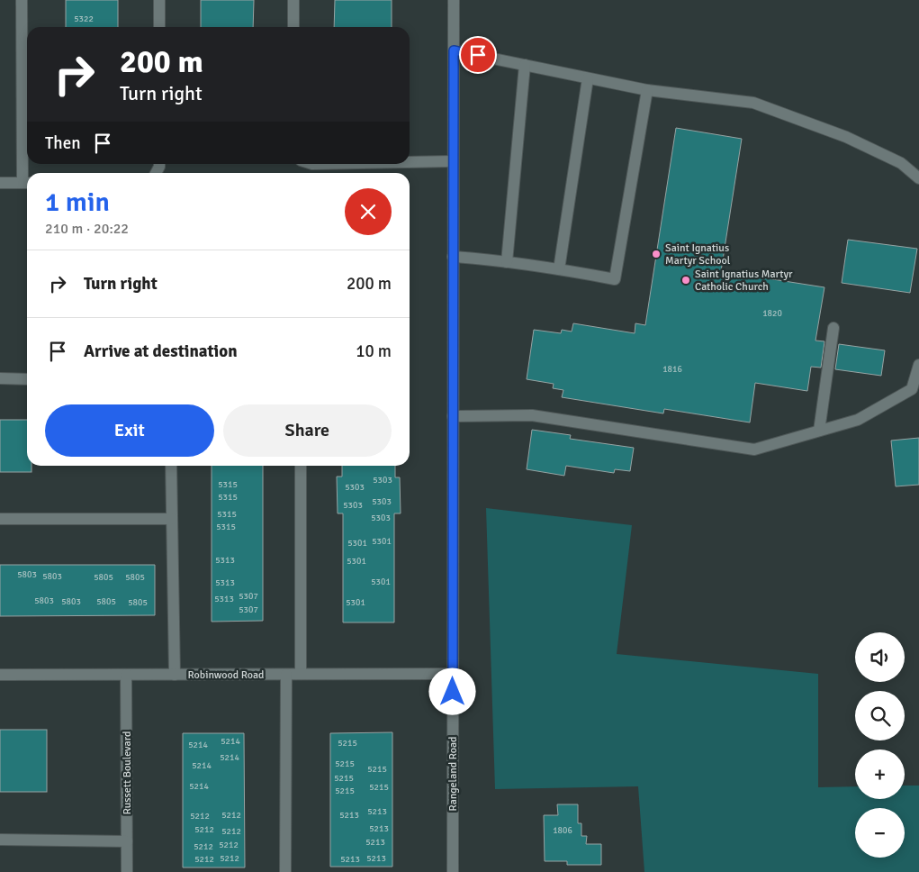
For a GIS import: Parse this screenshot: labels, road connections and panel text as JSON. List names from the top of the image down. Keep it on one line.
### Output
{"streets":{"street":["Robinwood Road","Russett Boulevard","Rangeland Road"]},"crossings":[["Robinwood Road","Russett Boulevard"],["Robinwood Road","Rangeland Road"]],"places":["Saint Ignatius Martyr School","Saint Ignatius Martyr Catholic Church"],"house_numbers":["5322","1820","1816","5303","5315","5303","5315","5303","5303","5315","5303","5315","5301","5301","5313","5301","5803","5803","5805","5805","5301","5313","5307","5313","5803","5803","5805","5805","5301","5307","5214","5215","5214","5214","5215","5214","5215","5215","5214","5215","5215","5213","5212","5213","5212","5213","5212","1806","5212","5213","5212","5212","5212","5213","5212","5213"],"page":{"turn":["200 m","Turn right"],"then":"Then","heading":["1 min","210 m · 20:22"],"list":[{"name":"Turn right","value":"200 m"},{"name":"Arrive at destination","value":"10 m"}],"buttons":["Exit","Share"],"map_buttons":["+","−"]}}
